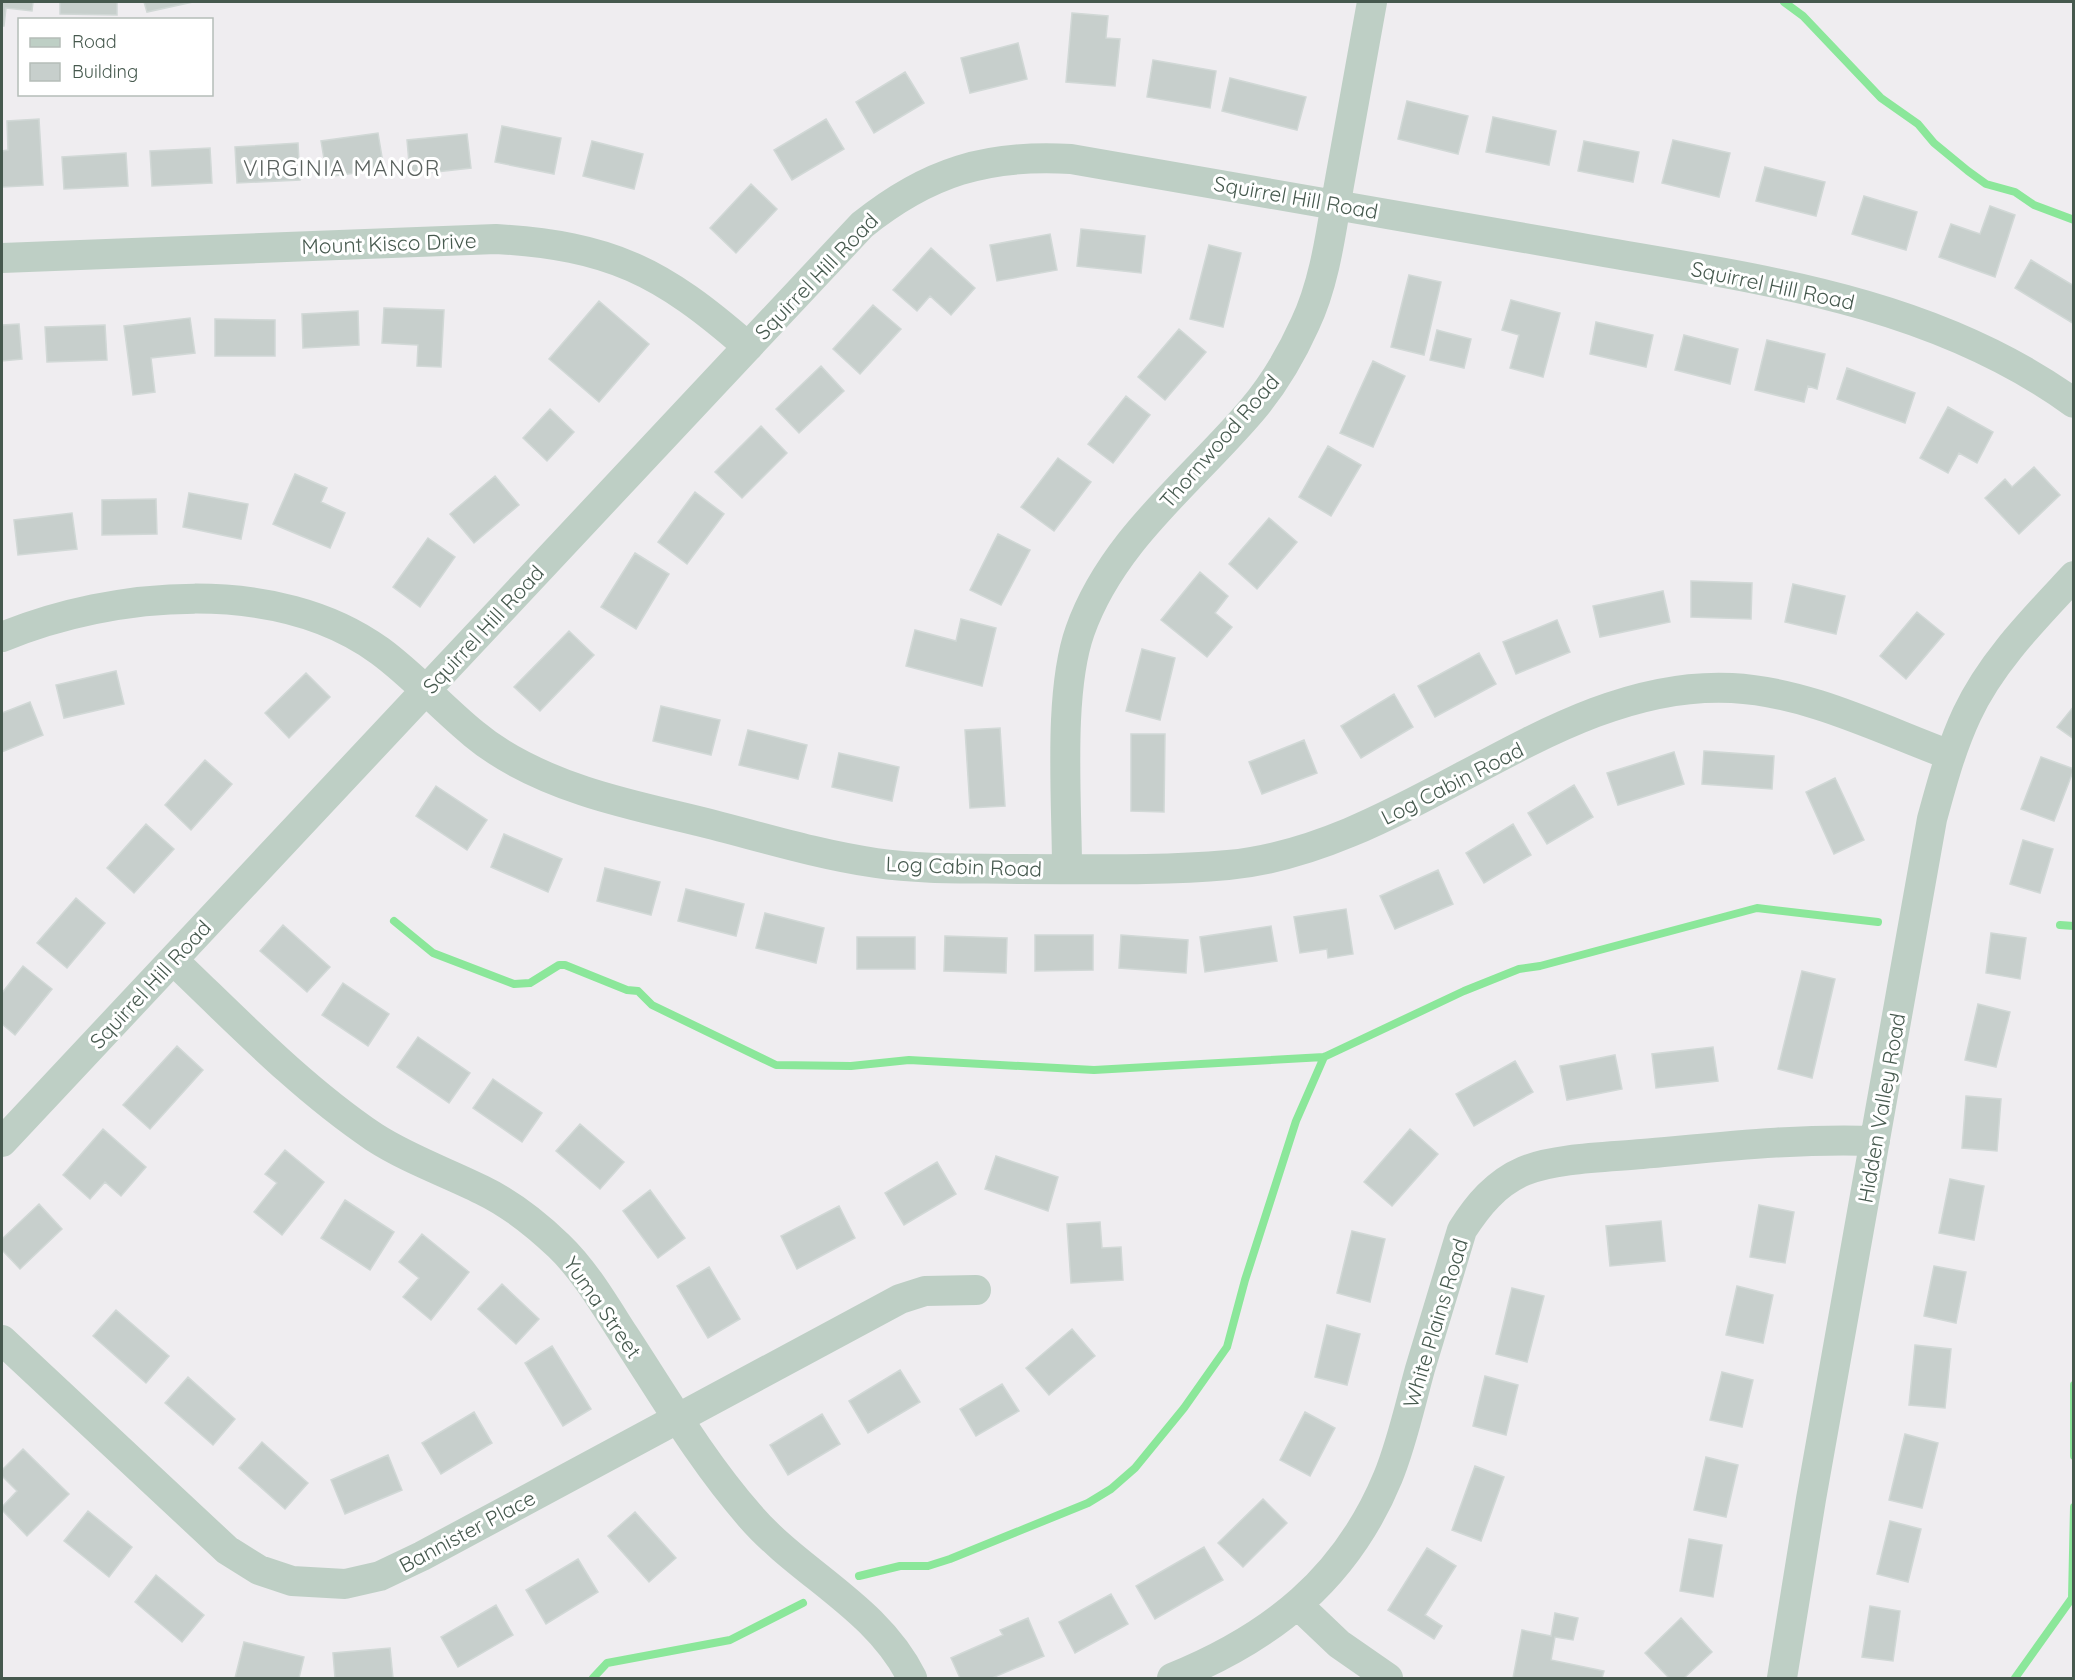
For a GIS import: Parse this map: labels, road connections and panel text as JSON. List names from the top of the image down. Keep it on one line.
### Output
{"streets":{"street":["Squirrel Hill Road","Mount Kisco Drive","Thornwood Road","Log Cabin Road","Hidden Valley Road","Yuma Street","White Plains Road","Bannister Place"]},"crossings":[["Squirrel Hill Road","Mount Kisco Drive"],["Squirrel Hill Road","Thornwood Road"],["Squirrel Hill Road","Log Cabin Road"],["Squirrel Hill Road","Yuma Street"],["Thornwood Road","Log Cabin Road"],["Log Cabin Road","Hidden Valley Road"],["Hidden Valley Road","White Plains Road"],["Yuma Street","Bannister Place"]],"districts":["VIRGINIA MANOR"],"legend":["Road","Building"]}
